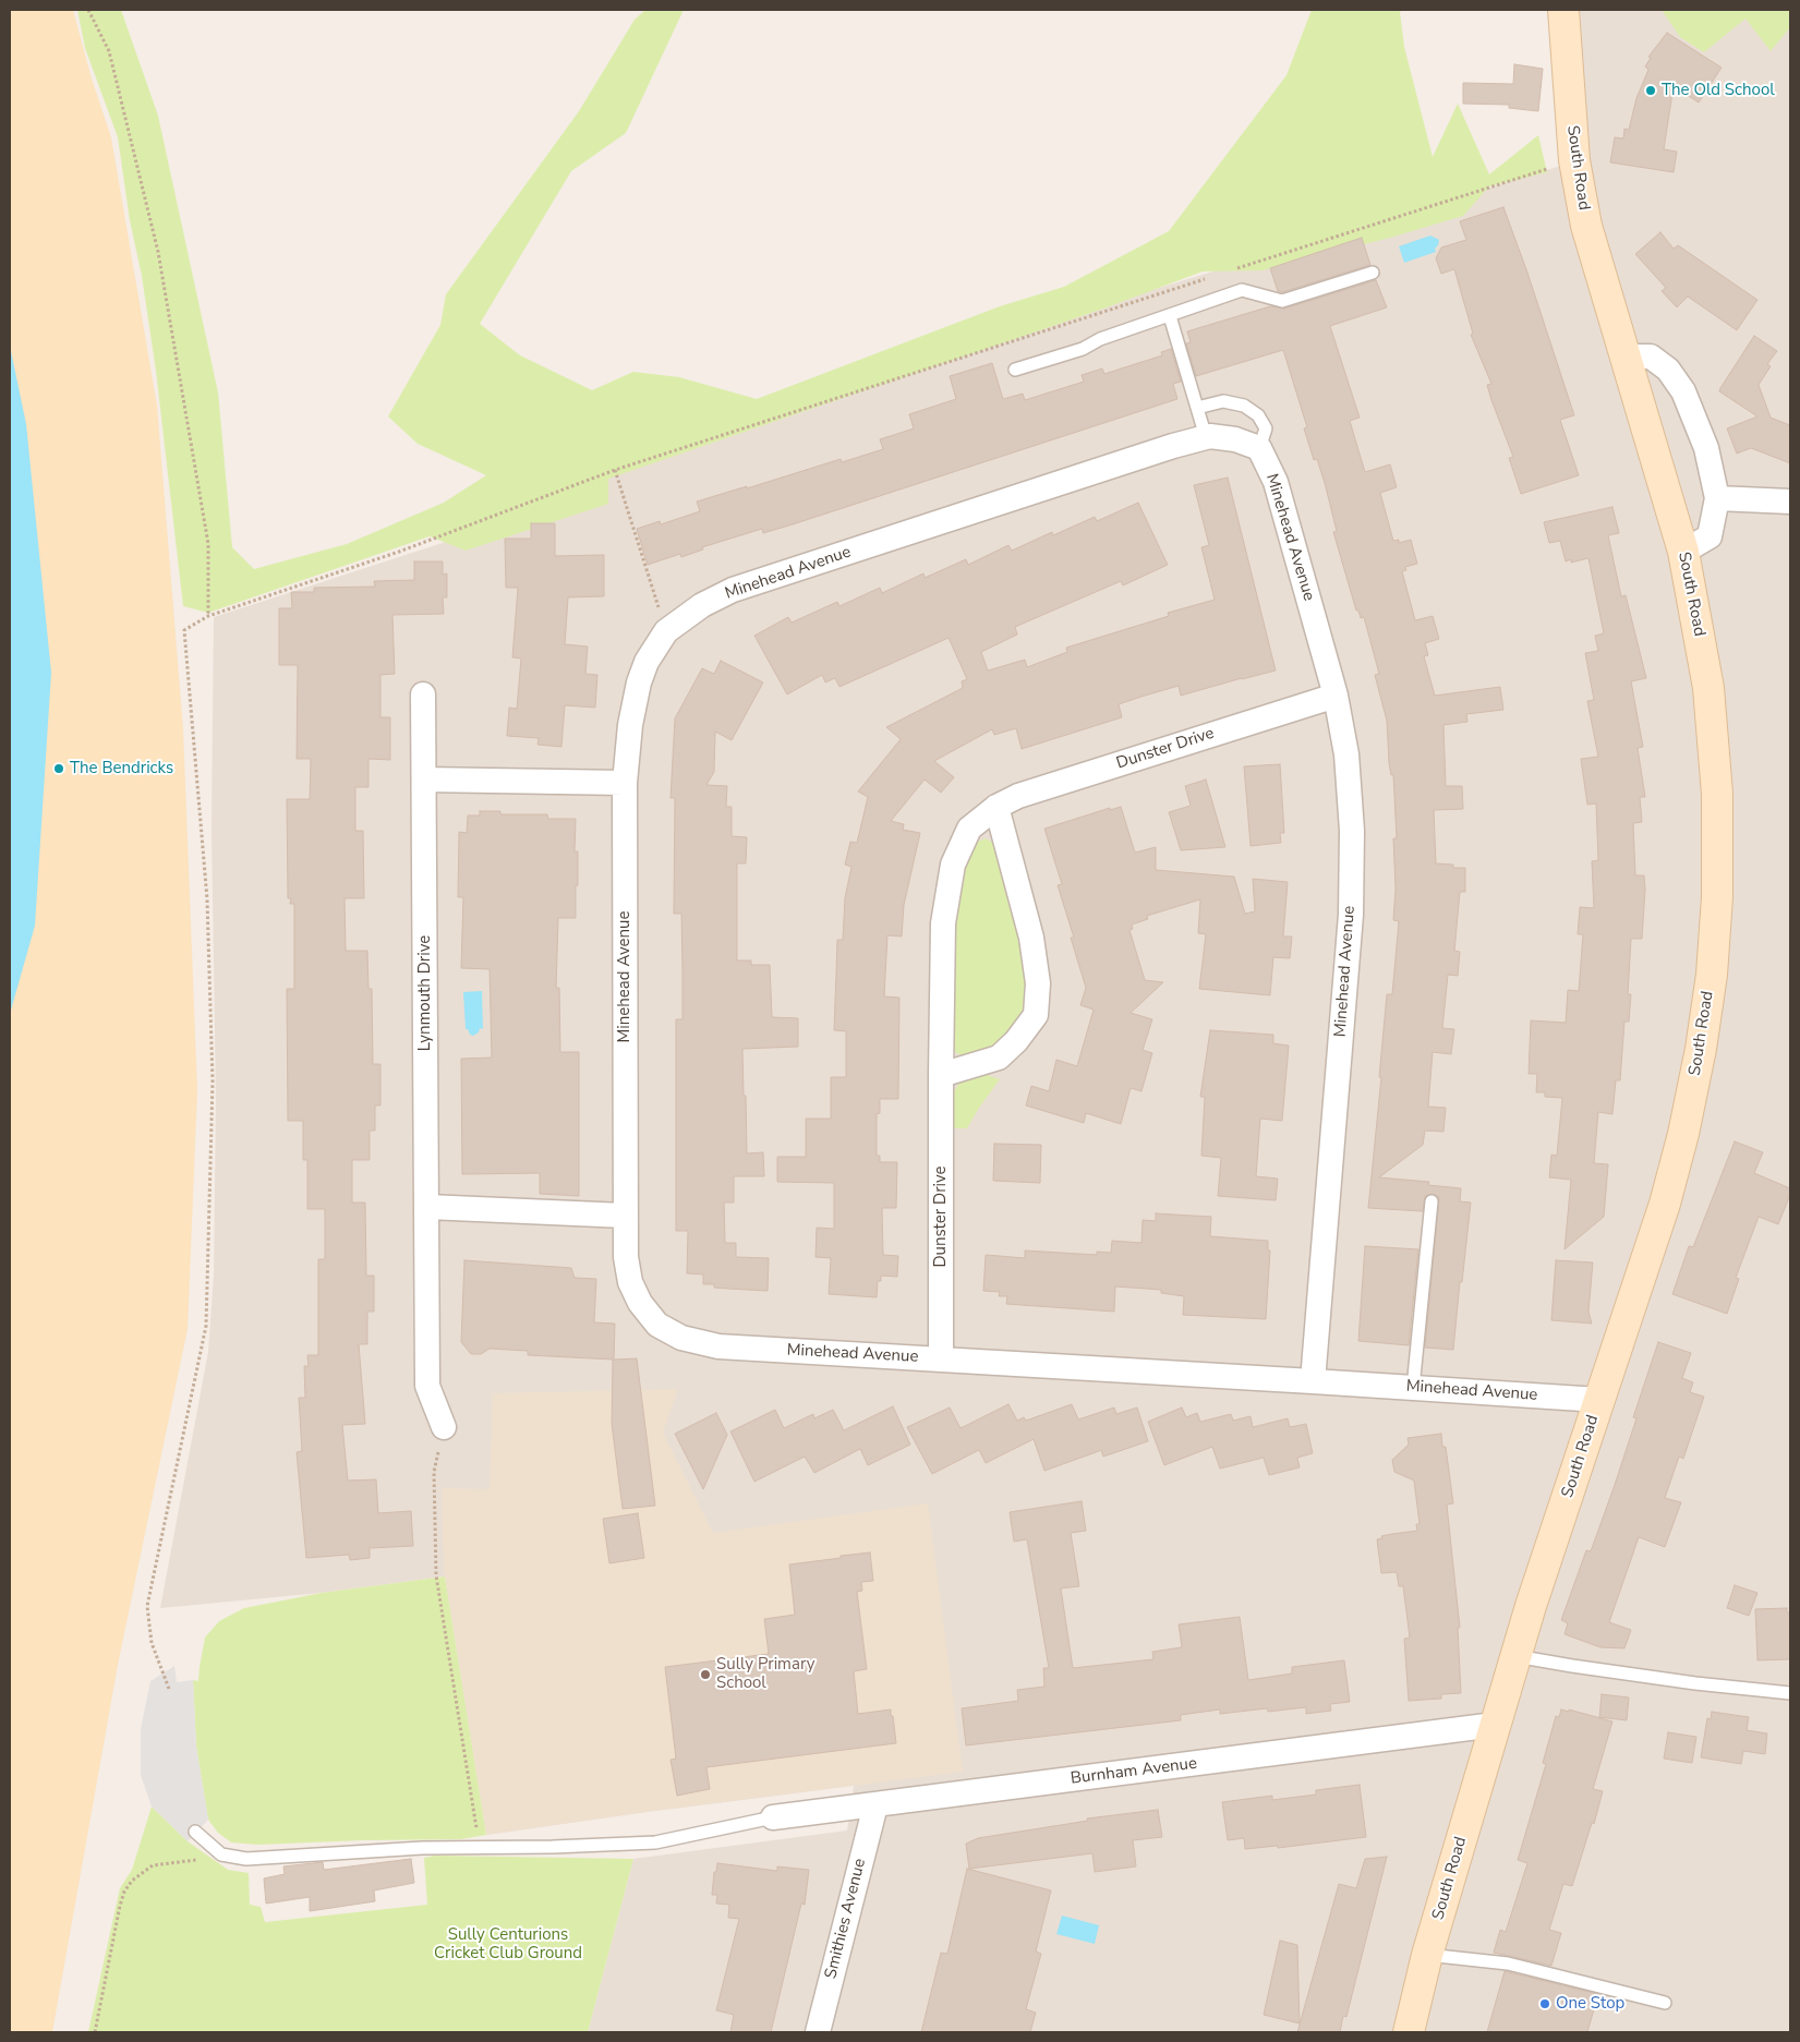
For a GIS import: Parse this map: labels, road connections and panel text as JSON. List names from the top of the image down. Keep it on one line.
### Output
{"streets":{"main road":["South Road"],"street":["Minehead Avenue","Dunster Drive","Lynmouth Drive","Burnham Avenue","Smithies Avenue"]},"crossings":[["South Road","Minehead Avenue"],["South Road","Burnham Avenue"],["Minehead Avenue","Dunster Drive"],["Burnham Avenue","Smithies Avenue"]],"parks":["Sully Centurions Cricket Club Ground"],"places":["The Old School","The Bendricks","Sully Primary School","One Stop"]}
